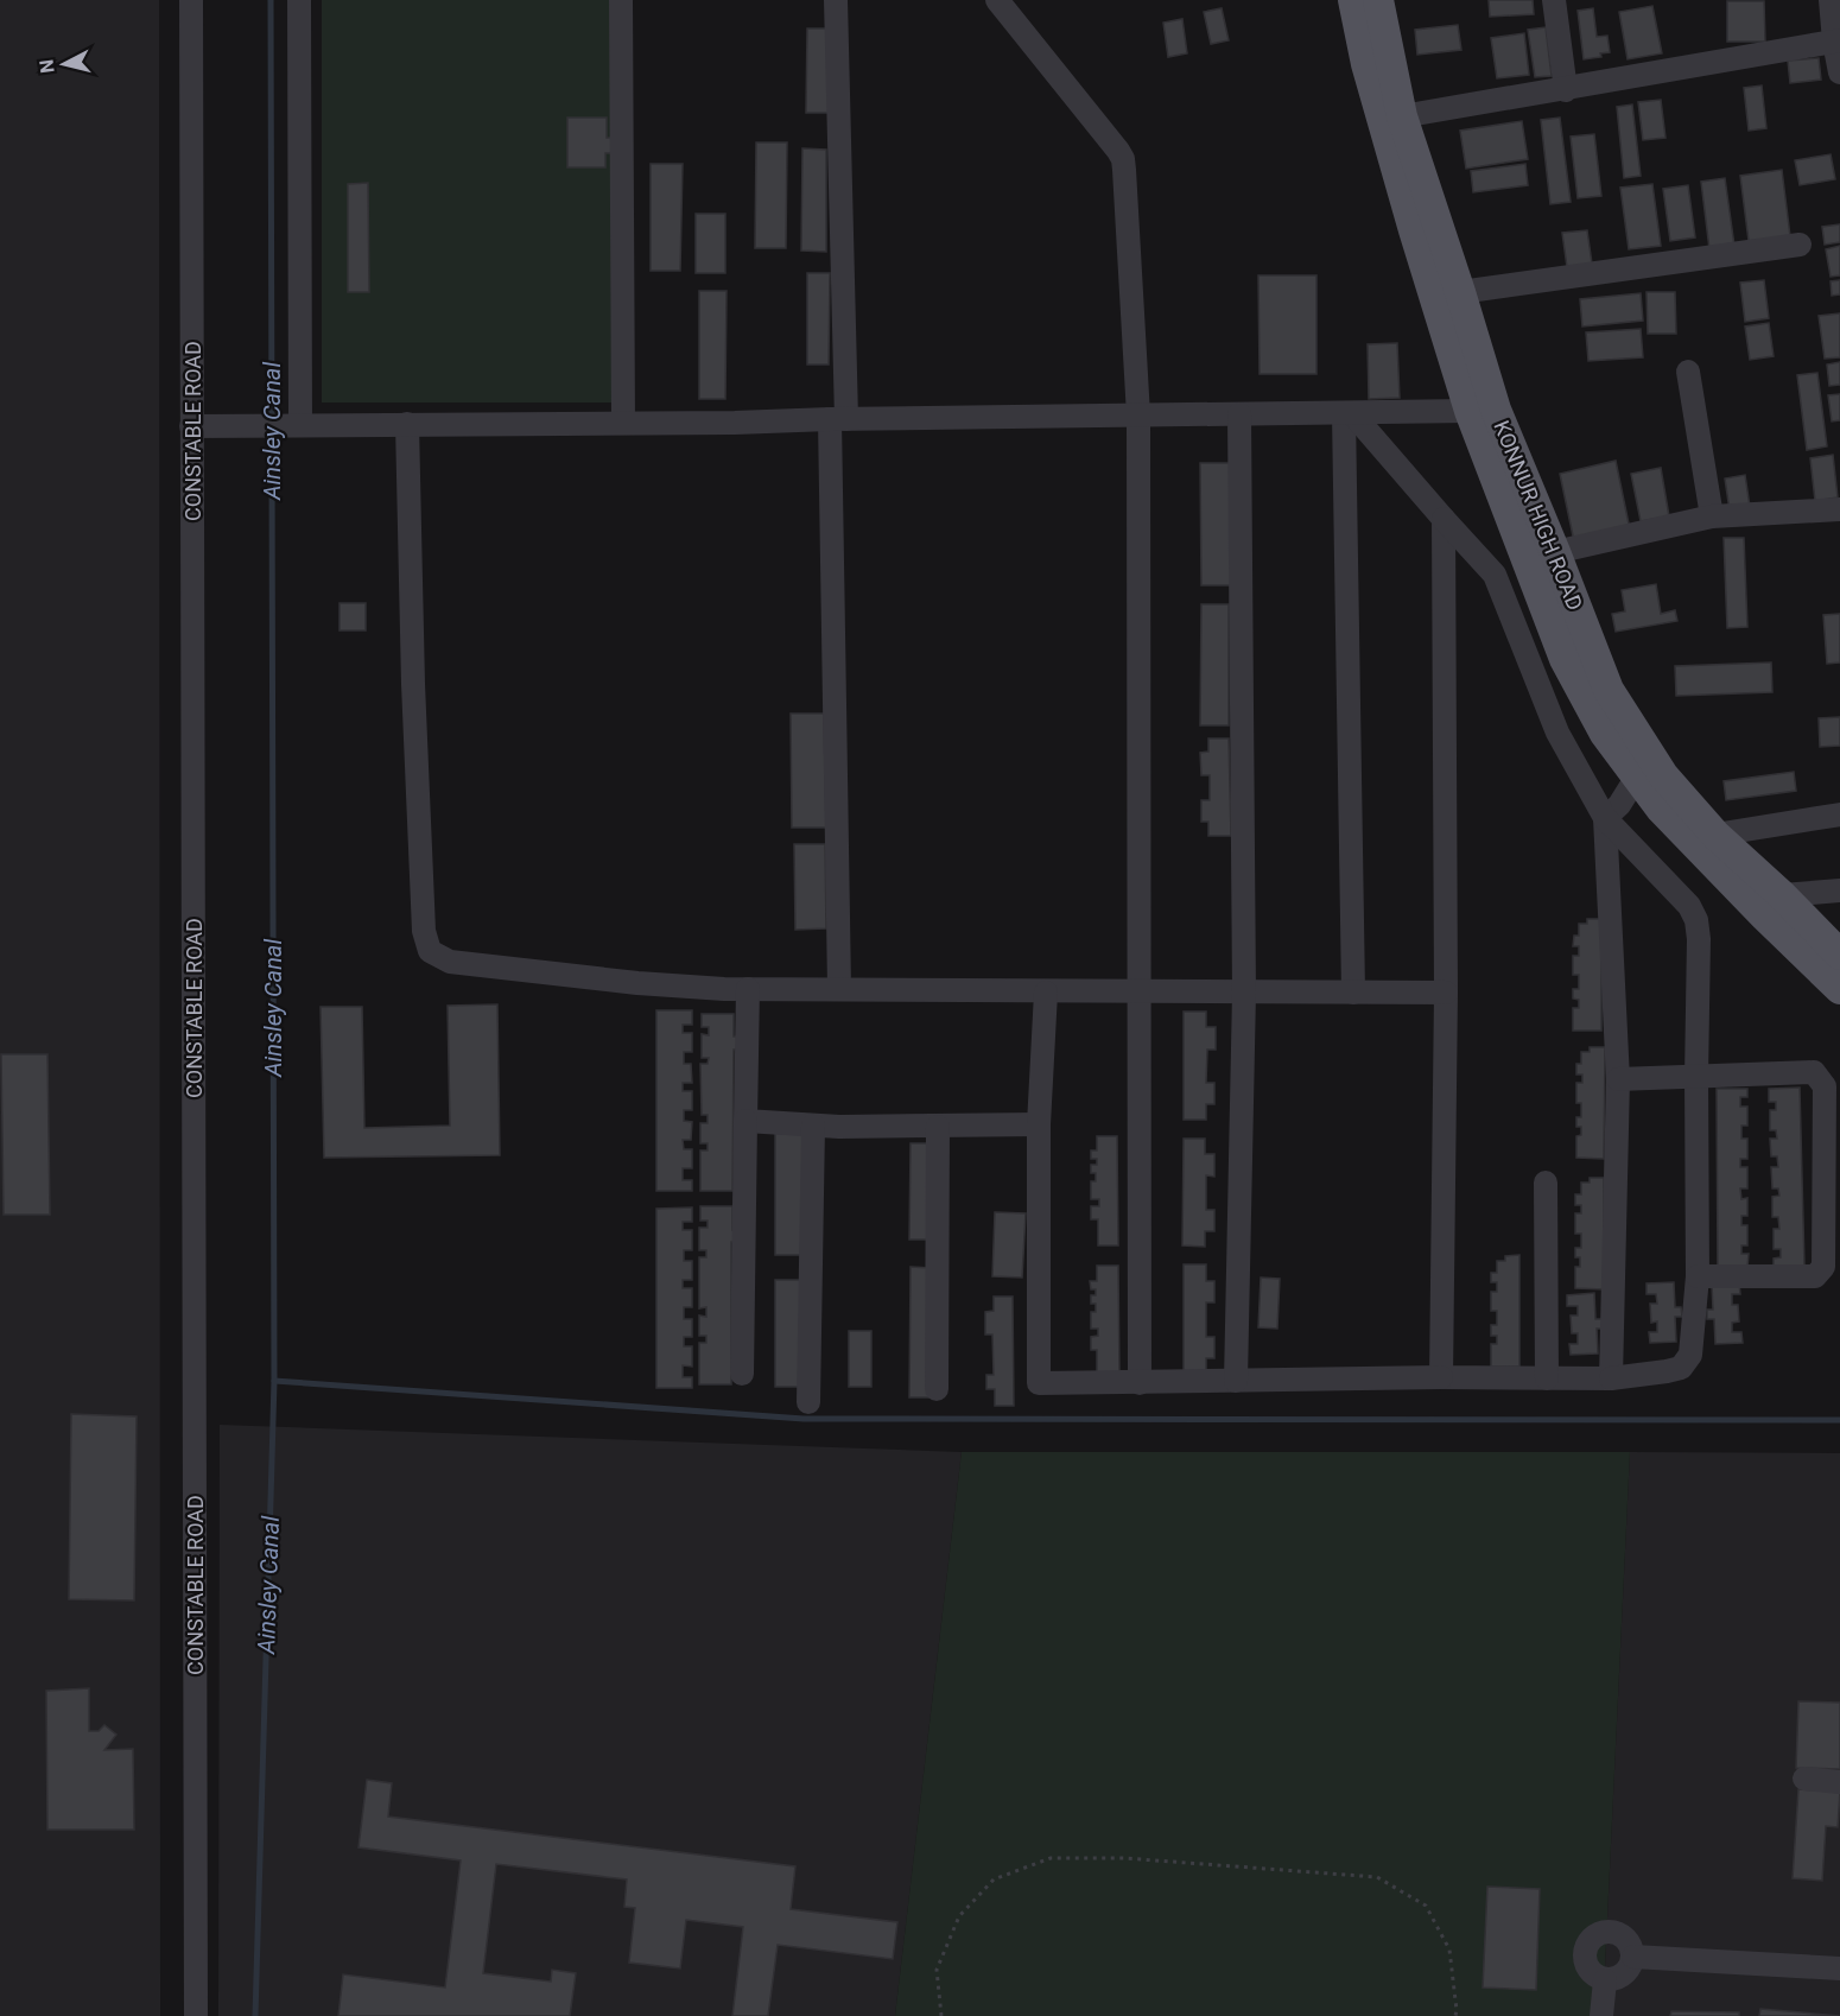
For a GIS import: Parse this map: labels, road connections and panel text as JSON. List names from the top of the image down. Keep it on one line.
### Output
{"streets":{"main road":["KONNUR HIGH ROAD"],"street":["CONSTABLE ROAD"]},"water":["Ainsley Canal"],"north":"left"}
